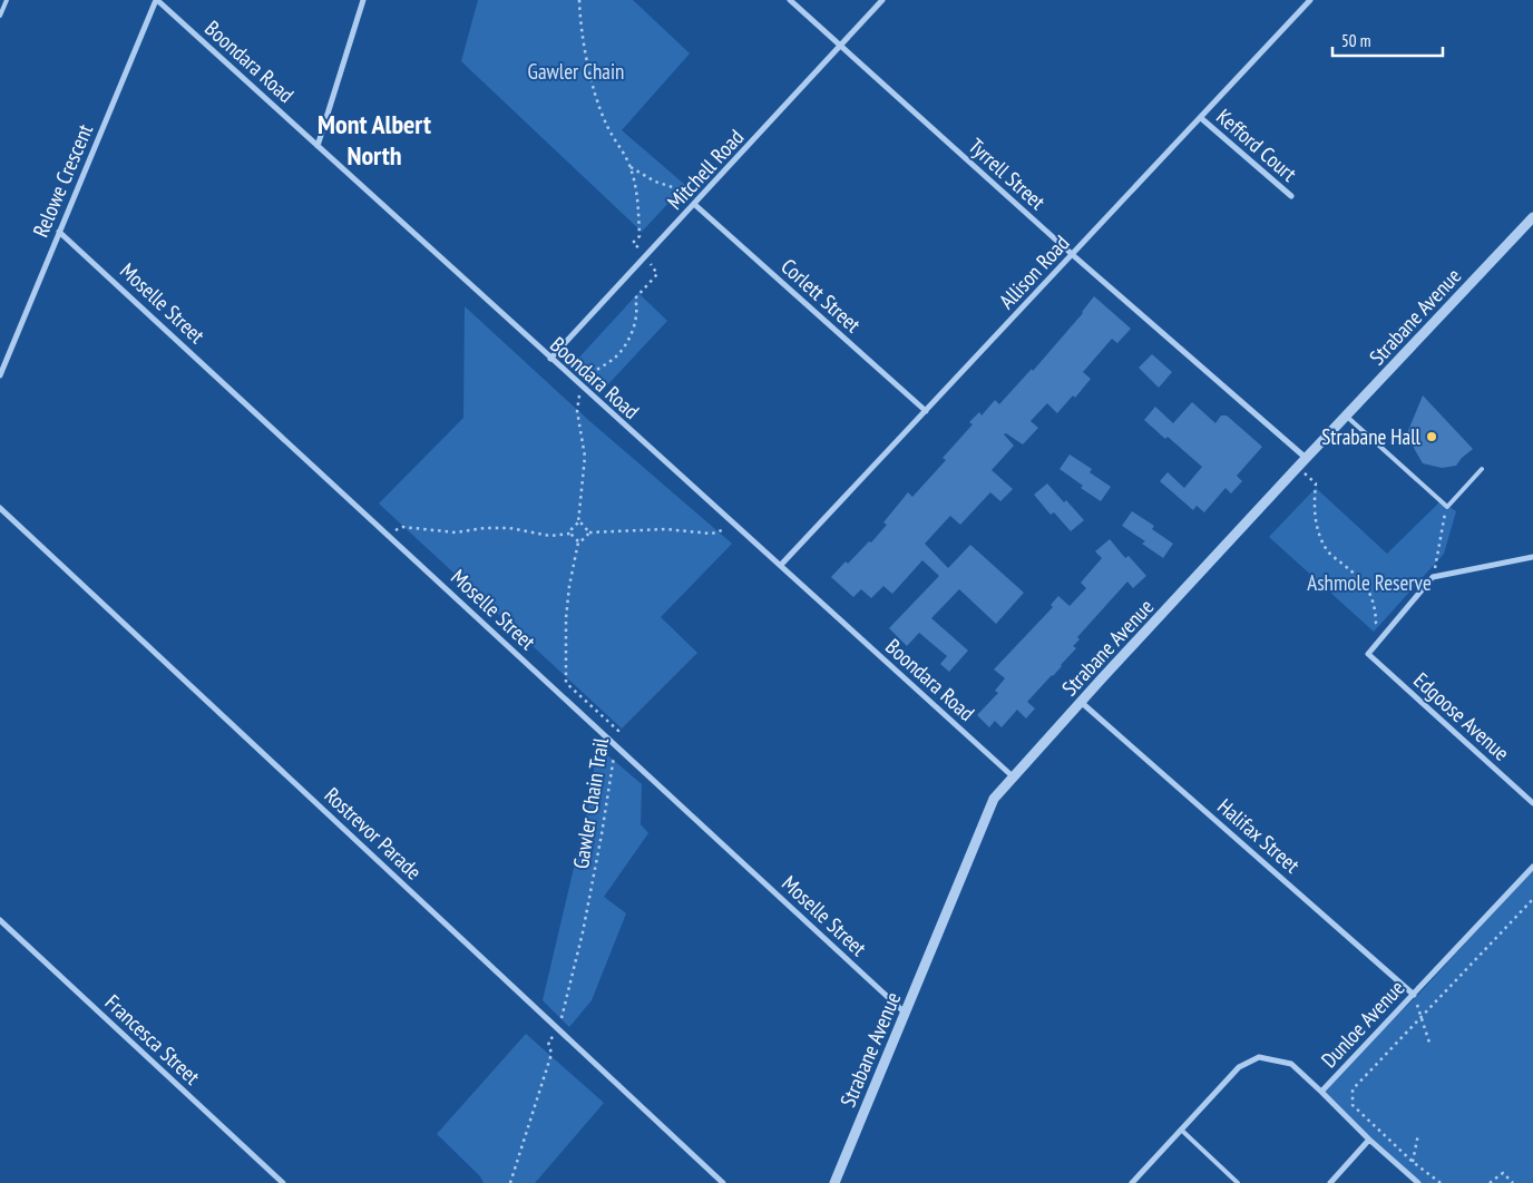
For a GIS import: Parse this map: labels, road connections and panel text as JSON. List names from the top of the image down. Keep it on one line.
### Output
{"streets":{"street":["Boondara Road","Kefford Court","Mitchell Road","Tyrrell Street","Relowe Crescent","Allison Road","Corlett Street","Moselle Street","Strabane Avenue","Edgoose Avenue","Rostrevor Parade","Halifax Street","Dunloe Avenue","Francesca Street"],"path":["Gawler Chain Trail"]},"crossings":[["Boondara Road","Mitchell Road"],["Boondara Road","Relowe Crescent"],["Boondara Road","Allison Road"],["Boondara Road","Strabane Avenue"],["Kefford Court","Allison Road"],["Mitchell Road","Tyrrell Street"],["Mitchell Road","Corlett Street"],["Tyrrell Street","Allison Road"],["Tyrrell Street","Strabane Avenue"],["Relowe Crescent","Moselle Street"],["Allison Road","Corlett Street"],["Moselle Street","Strabane Avenue"],["Moselle Street","Gawler Chain Trail"],["Strabane Avenue","Halifax Street"],["Gawler Chain Trail","Rostrevor Parade"],["Halifax Street","Dunloe Avenue"]],"districts":["Mont Albert North"],"parks":["Gawler Chain","Ashmole Reserve"],"places":["Strabane Hall"],"scale_bar":"50 m"}
